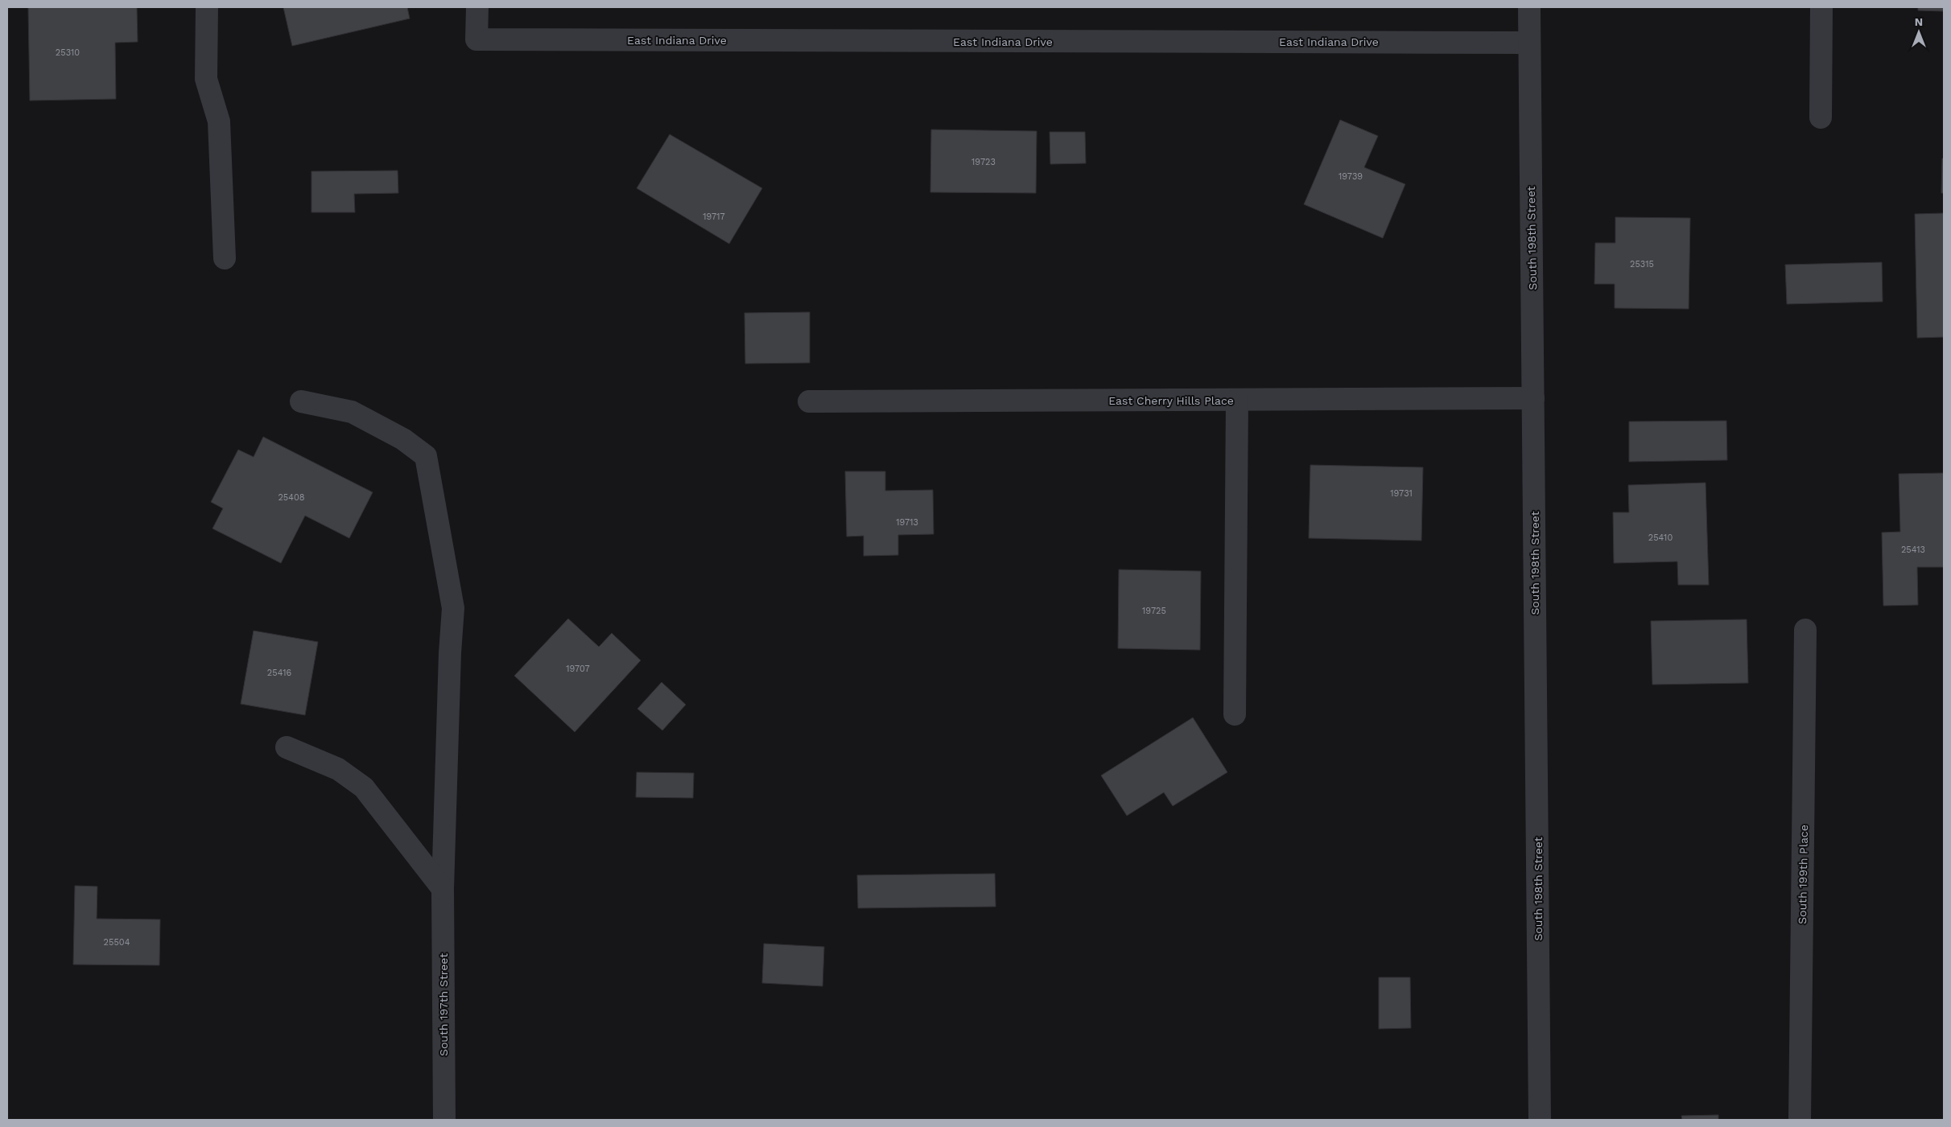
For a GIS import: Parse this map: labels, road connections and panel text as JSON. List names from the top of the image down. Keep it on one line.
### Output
{"streets":{"street":["East Indiana Drive","South 198th Street","East Cherry Hills Place","South 199th Place","South 197th Street"]},"crossings":[["East Indiana Drive","South 198th Street"],["South 198th Street","East Cherry Hills Place"]],"house_numbers":["25310","19723","19739","19717","25315","19731","25408","19713","25410","25413","19725","19707","25416","25504"],"north":"top"}
